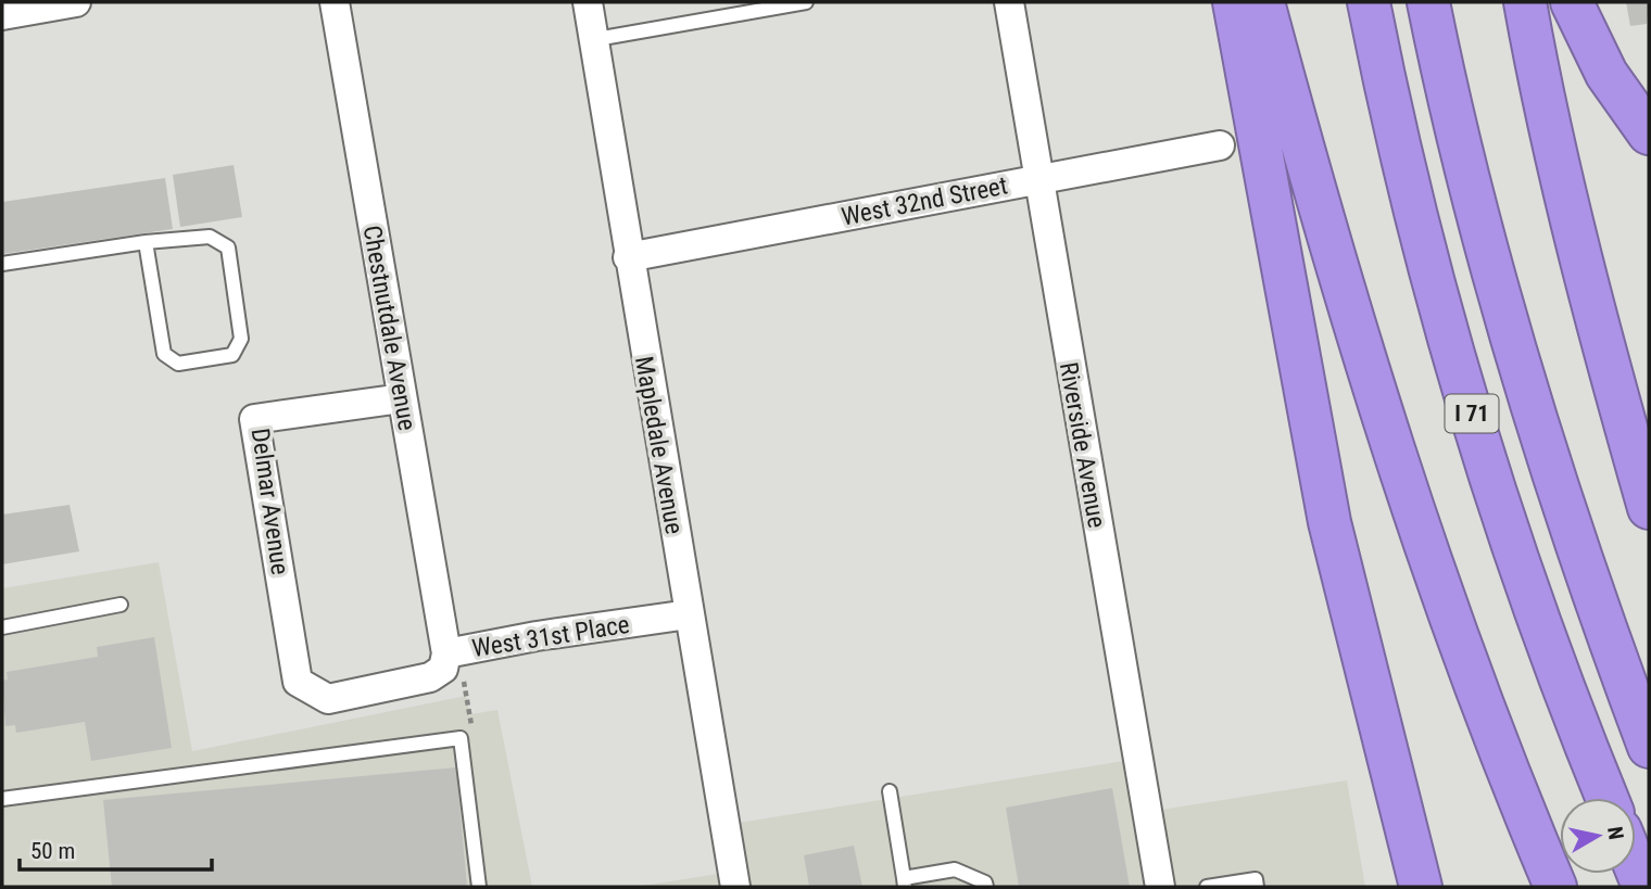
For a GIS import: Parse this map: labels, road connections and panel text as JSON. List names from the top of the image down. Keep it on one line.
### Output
{"streets":{"highway":["I 71"],"street":["West 32nd Street","Chestnutdale Avenue","Mapledale Avenue","Riverside Avenue","Delmar Avenue","West 31st Place"]},"crossings":[["West 32nd Street","Mapledale Avenue"],["West 32nd Street","Riverside Avenue"],["Chestnutdale Avenue","Delmar Avenue"],["Chestnutdale Avenue","West 31st Place"],["Mapledale Avenue","West 31st Place"],["Delmar Avenue","West 31st Place"]],"scale_bar":"50 m","north":"right"}
